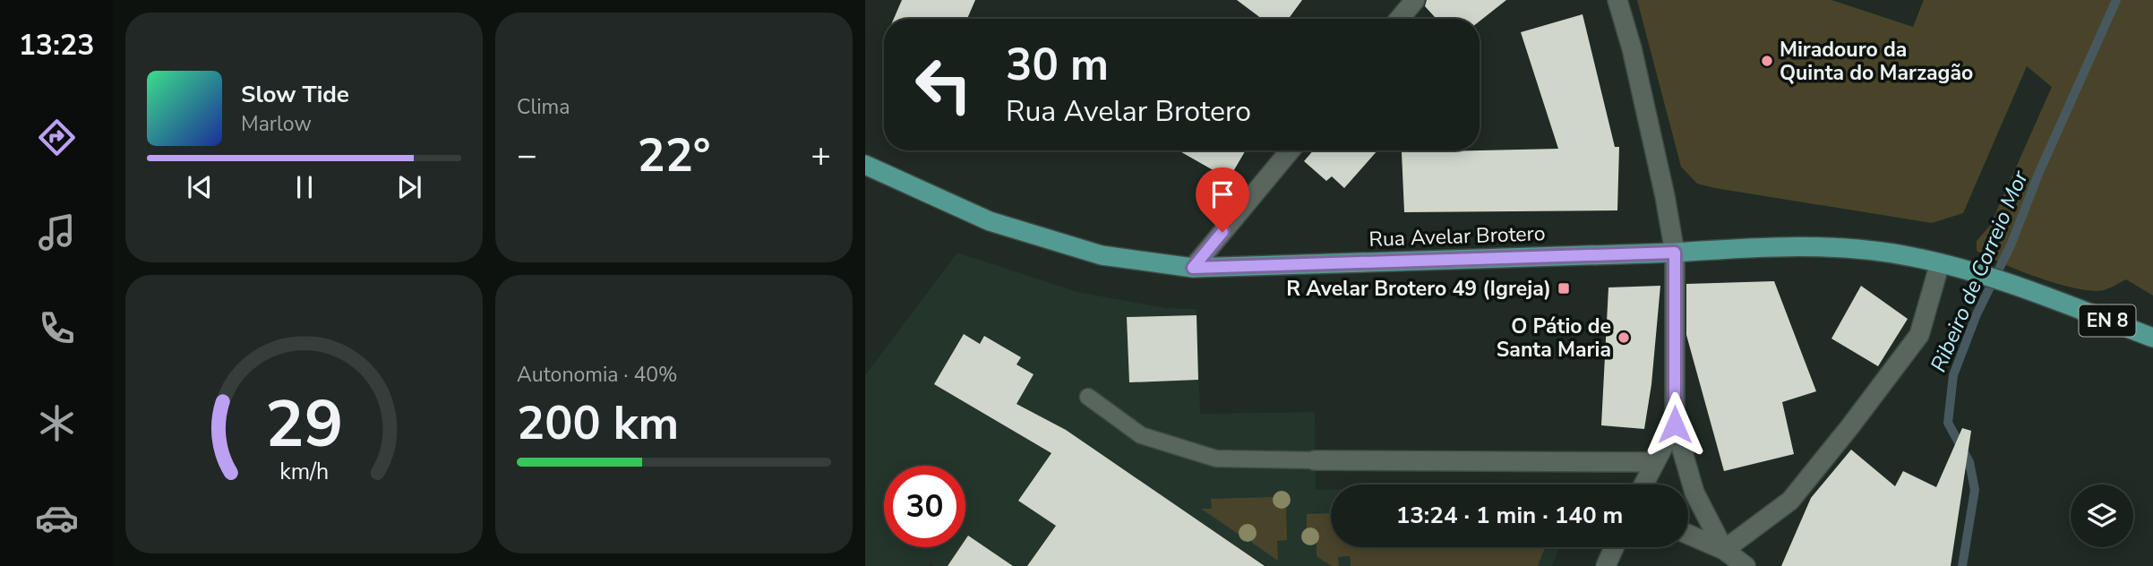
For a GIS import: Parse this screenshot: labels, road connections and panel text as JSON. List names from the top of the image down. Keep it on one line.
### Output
{"streets":{"main road":["Rua Avelar Brotero","EN 8"]},"water":["Ribeiro de Correio Mor"],"places":{"other":["Miradouro da Quinta do Marzagão","O Pátio de Santa Maria"],"transit":["R Avelar Brotero 49 (Igreja)"]},"page":{"tabs":"13:23","tile":["Clima",["Autonomia · 40%","200 km"]],"turn":["30 m","Rua Avelar Brotero"],"song":["Slow Tide","Marlow"],"heat":["−","22°","+"],"limit":"30","trip":"13:24 · 1 min · 140 m","gauge":["29","km/h"]}}
